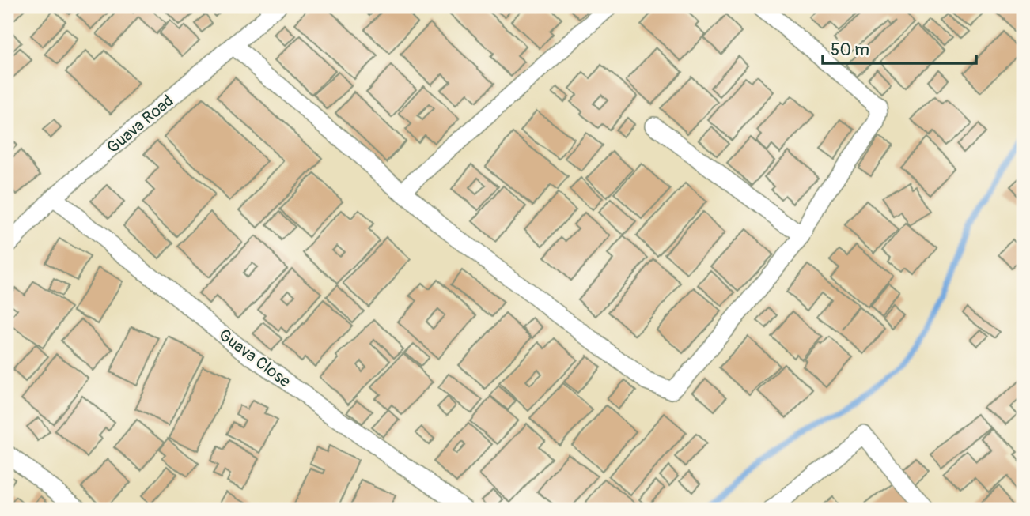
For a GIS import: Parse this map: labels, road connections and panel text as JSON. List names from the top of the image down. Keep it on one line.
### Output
{"streets":{"street":["Guava Road","Guava Close"]},"crossings":[["Guava Road","Guava Close"]],"scale_bar":"50 m"}
